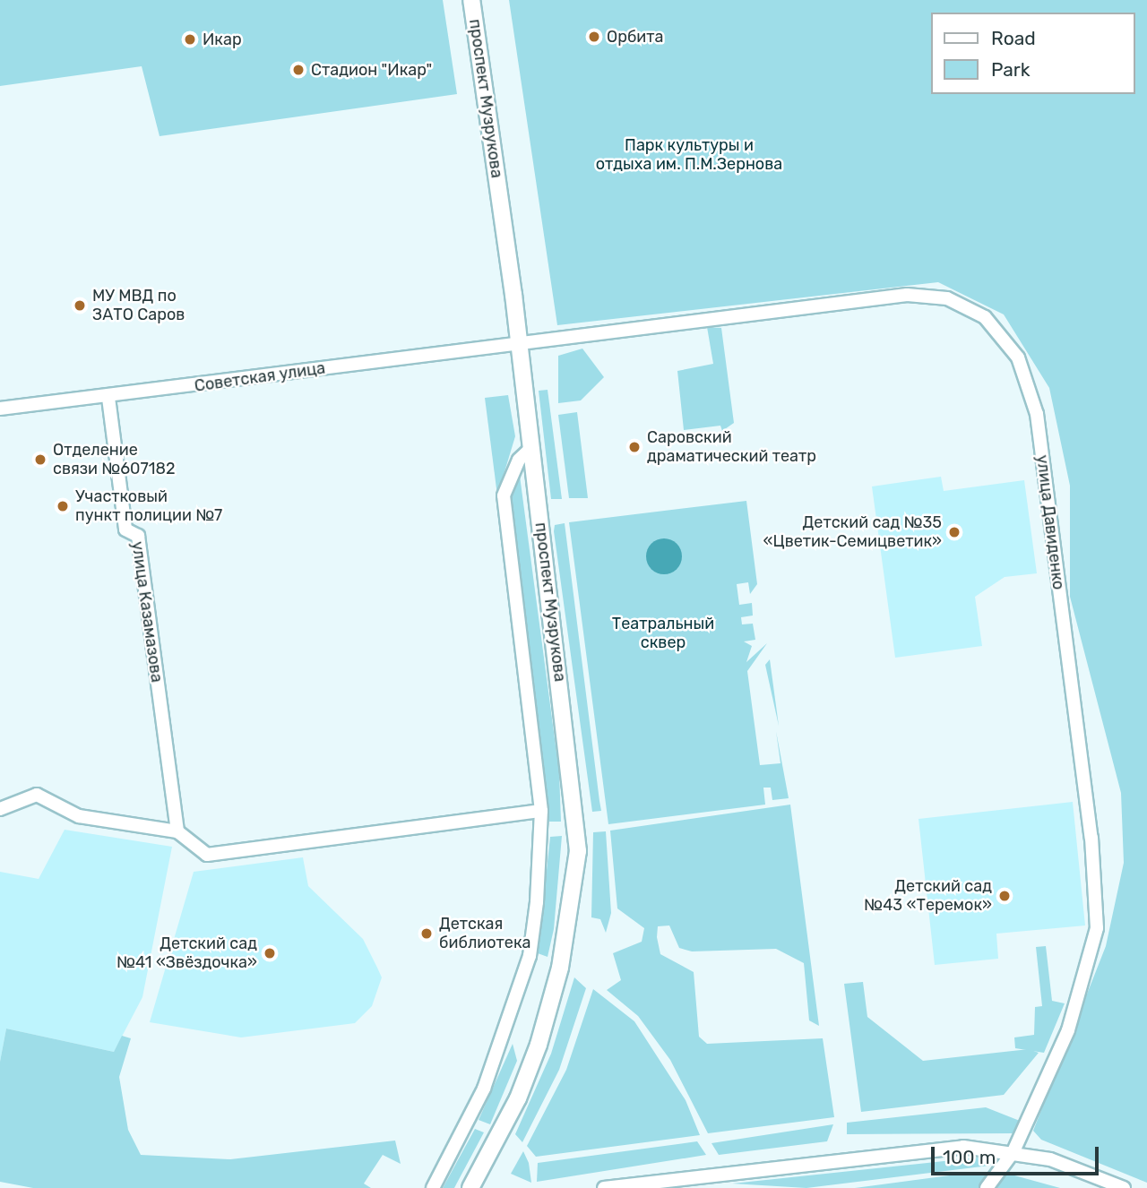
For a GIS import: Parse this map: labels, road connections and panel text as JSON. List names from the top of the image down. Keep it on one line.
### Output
{"streets":{"main road":["проспект Музрукова"],"street":["Советская улица","улица Давиденко","улица Казамазова"]},"crossings":[["проспект Музрукова","Советская улица"],["проспект Музрукова","улица Давиденко"],["Советская улица","улица Давиденко"],["Советская улица","улица Казамазова"]],"parks":["Парк культуры и отдыха им. П.М.Зернова","Театральный сквер"],"places":["Орбита","Икар","Стадион \"Икар\"","МУ МВД по ЗАТО Саров","Саровский драматический театр","Отделение связи №607182","Участковый пункт полиции №7","Детский сад №35 «Цветик-Семицветик»","Детский сад №43 «Теремок»","Детская библиотека","Детский сад №41 «Звёздочка»"],"legend":["Road","Park"],"scale_bar":"100 m"}
